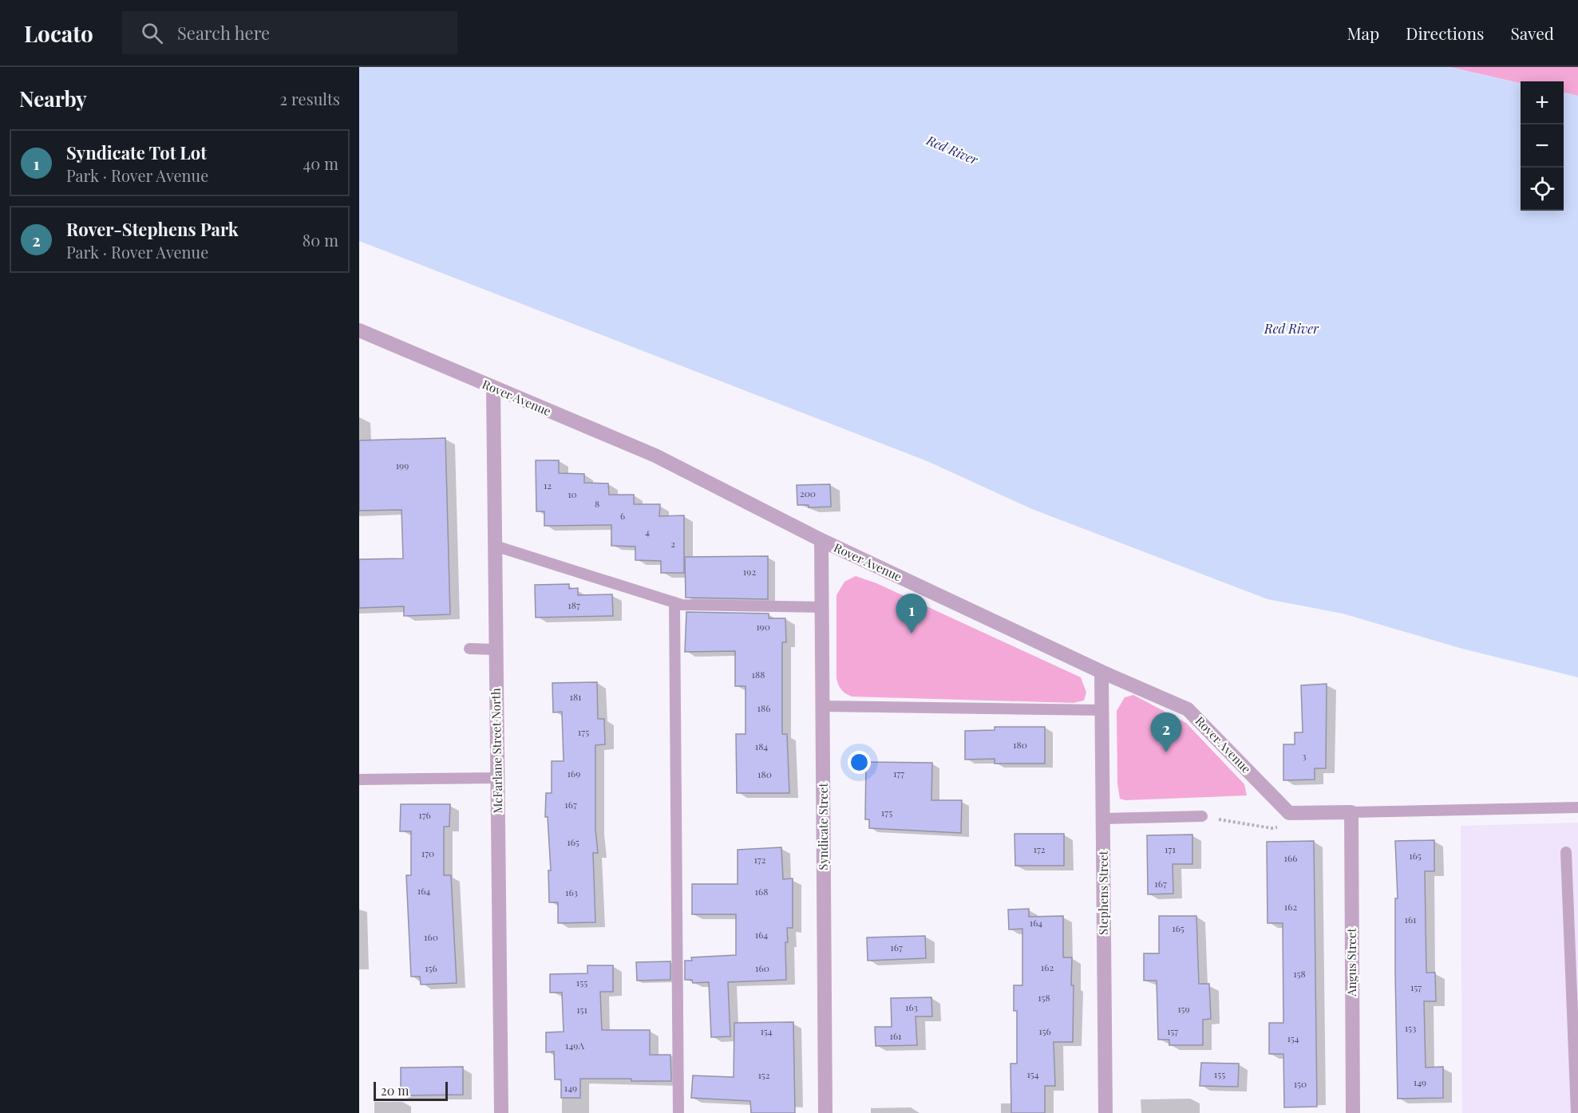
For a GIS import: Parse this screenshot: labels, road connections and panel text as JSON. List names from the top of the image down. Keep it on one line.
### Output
{"streets":{"street":["Rover Avenue","McFarlane Street North","Syndicate Street","Stephens Street","Angus Street"]},"crossings":[["Rover Avenue","McFarlane Street North"],["Rover Avenue","Syndicate Street"],["Rover Avenue","Stephens Street"]],"water":["Red River"],"house_numbers":["199","12","200","10","8","6","4","2","192","187","190","188","181","186","175","180","184","3","169","177","180","167","175","176","165","172","171","170","165","166","172","167","164","168","163","162","161","164","165","164","160","167","162","156","160","158","155","157","158","163","159","151","153","154","156","157","161","154","149A","154","155","152","149","150","149"],"scale_bar":"20 m","page":{"header":"Locato","search":"Search here","nav":["Map","Directions","Saved"],"heading":["Nearby","2 results"],"map_buttons":["+","−"],"list":[{"mark":"1","name":"Syndicate Tot Lot","note":"Park · Rover Avenue","value":"40 m"},{"mark":"2","name":"Rover-Stephens Park","note":"Park · Rover Avenue","value":"80 m"}],"pins":["1","2"],"scale":"20 m"}}
